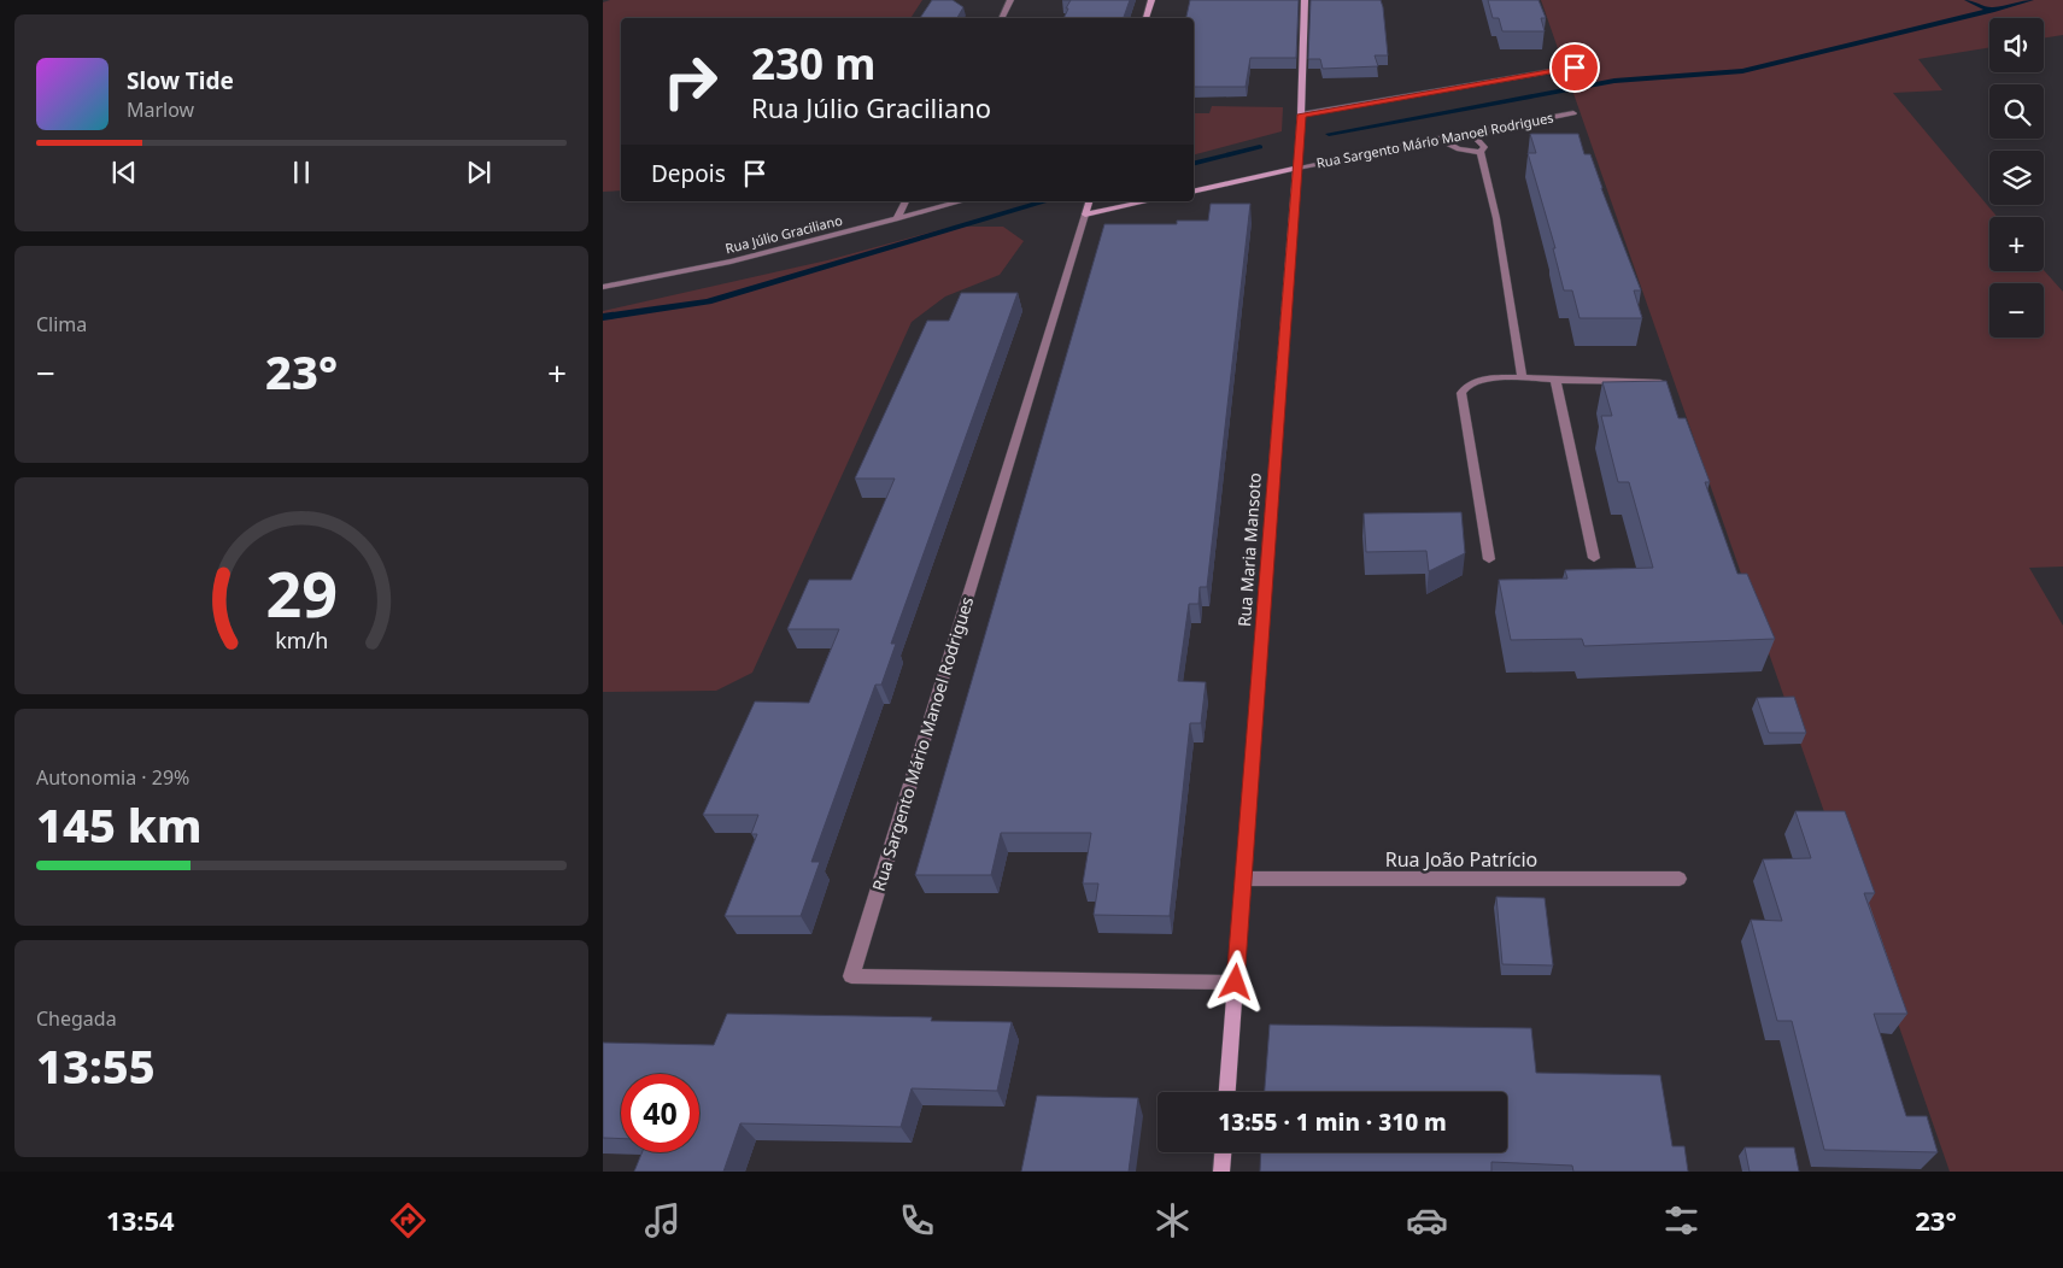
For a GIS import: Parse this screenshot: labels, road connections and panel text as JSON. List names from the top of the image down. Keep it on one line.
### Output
{"streets":{"street":["Rua Sargento Mário Manoel Rodrigues","Rua Júlio Graciliano","Rua Maria Mansoto","Rua João Patrício"]},"crossings":[["Rua Sargento Mário Manoel Rodrigues","Rua Maria Mansoto"],["Rua Maria Mansoto","Rua João Patrício"]],"page":{"map_buttons":["+","−"],"turn":["230 m","Rua Júlio Graciliano"],"song":["Slow Tide","Marlow"],"then":"Depois","tile":["Clima",["Autonomia · 29%","145 km"],["Chegada","13:55"]],"heat":["−","23°","+"],"limit":"40","trip":"13:55 · 1 min · 310 m","tabs":["13:54","23°"],"gauge":["29","km/h"]}}
